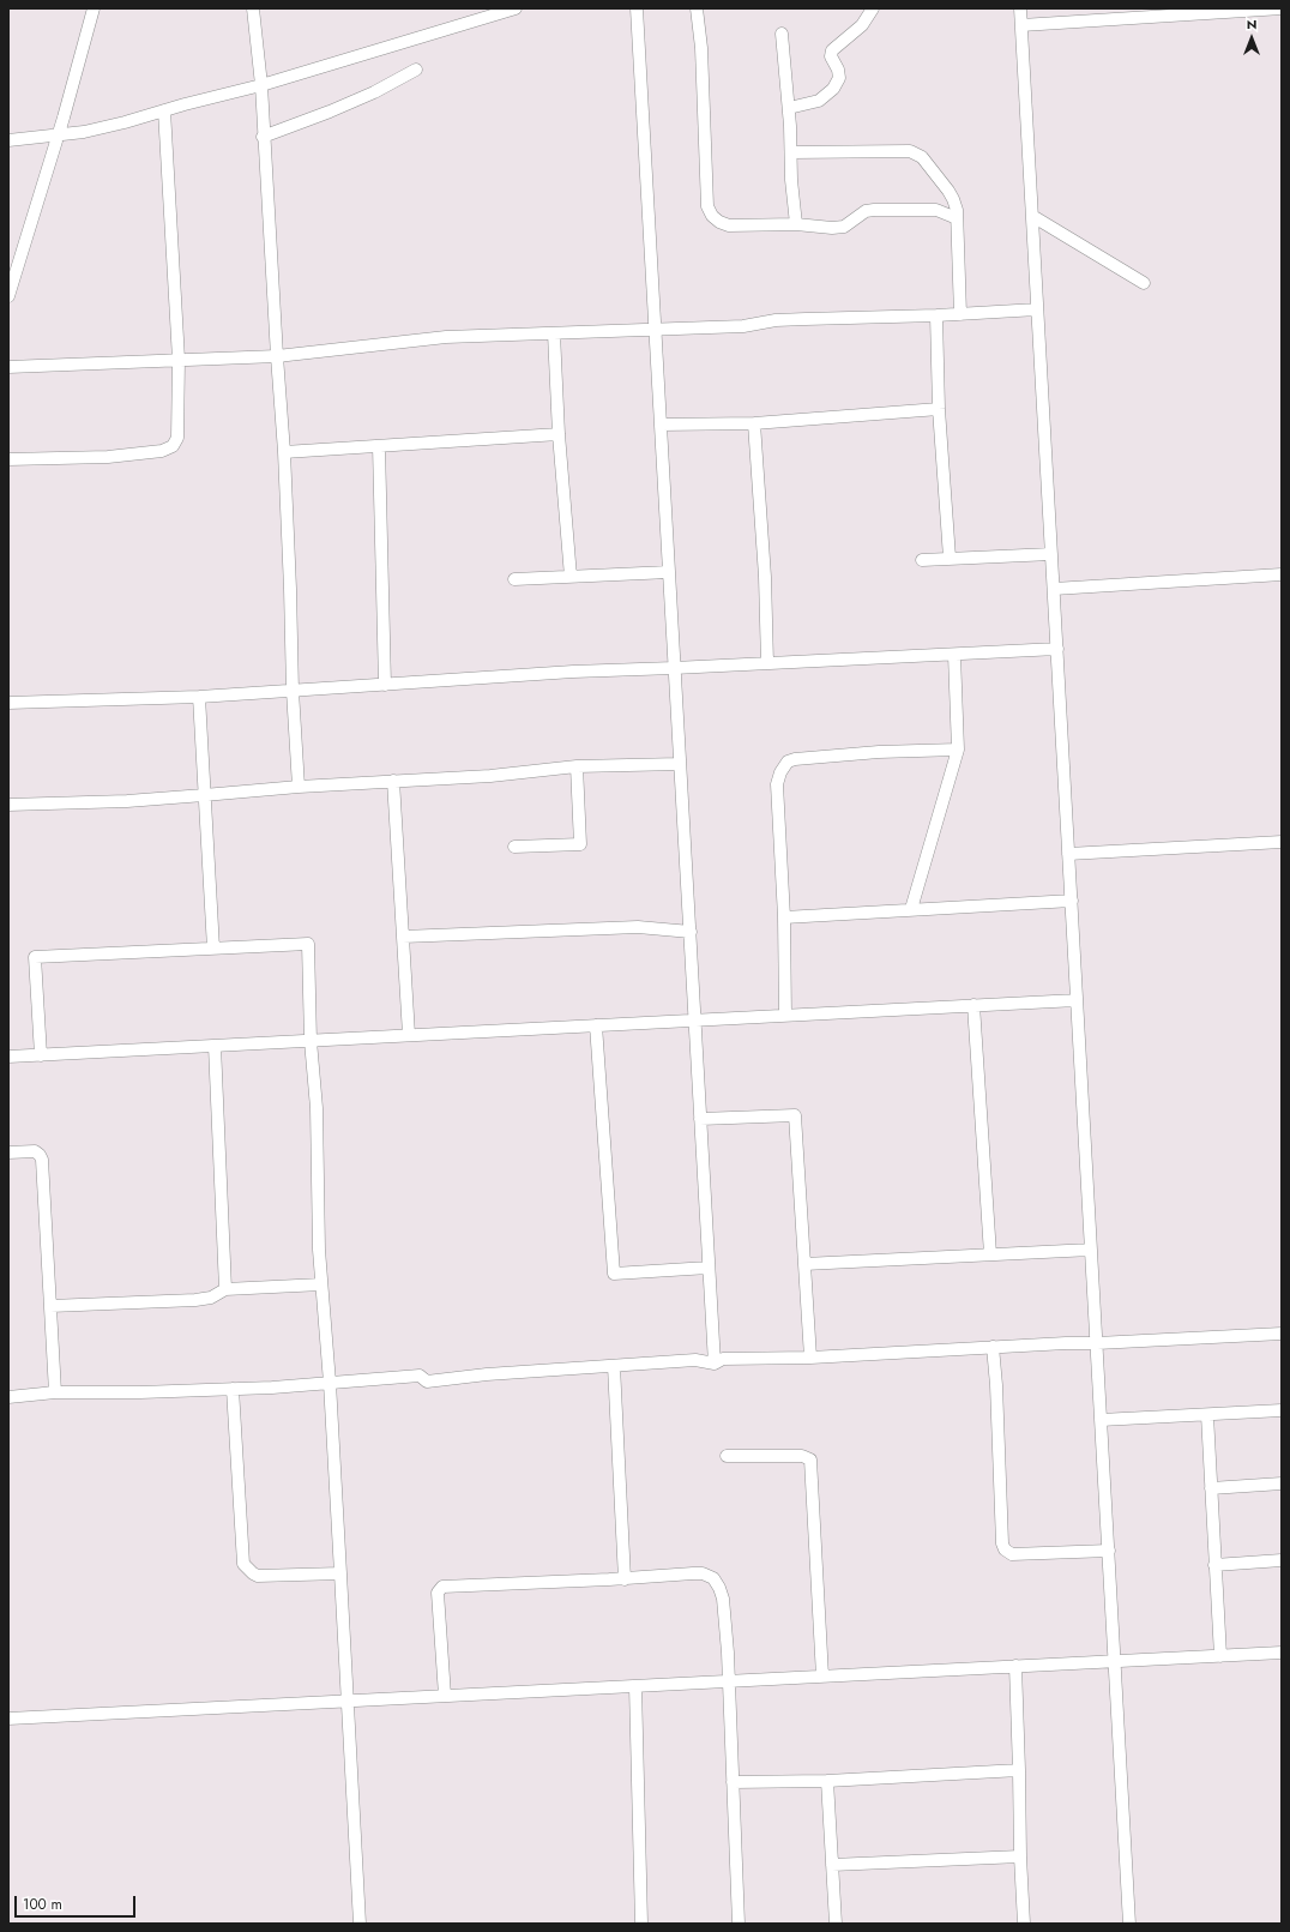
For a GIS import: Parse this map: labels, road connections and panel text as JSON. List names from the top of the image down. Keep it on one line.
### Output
{"scale_bar":"100 m","north":"top"}
